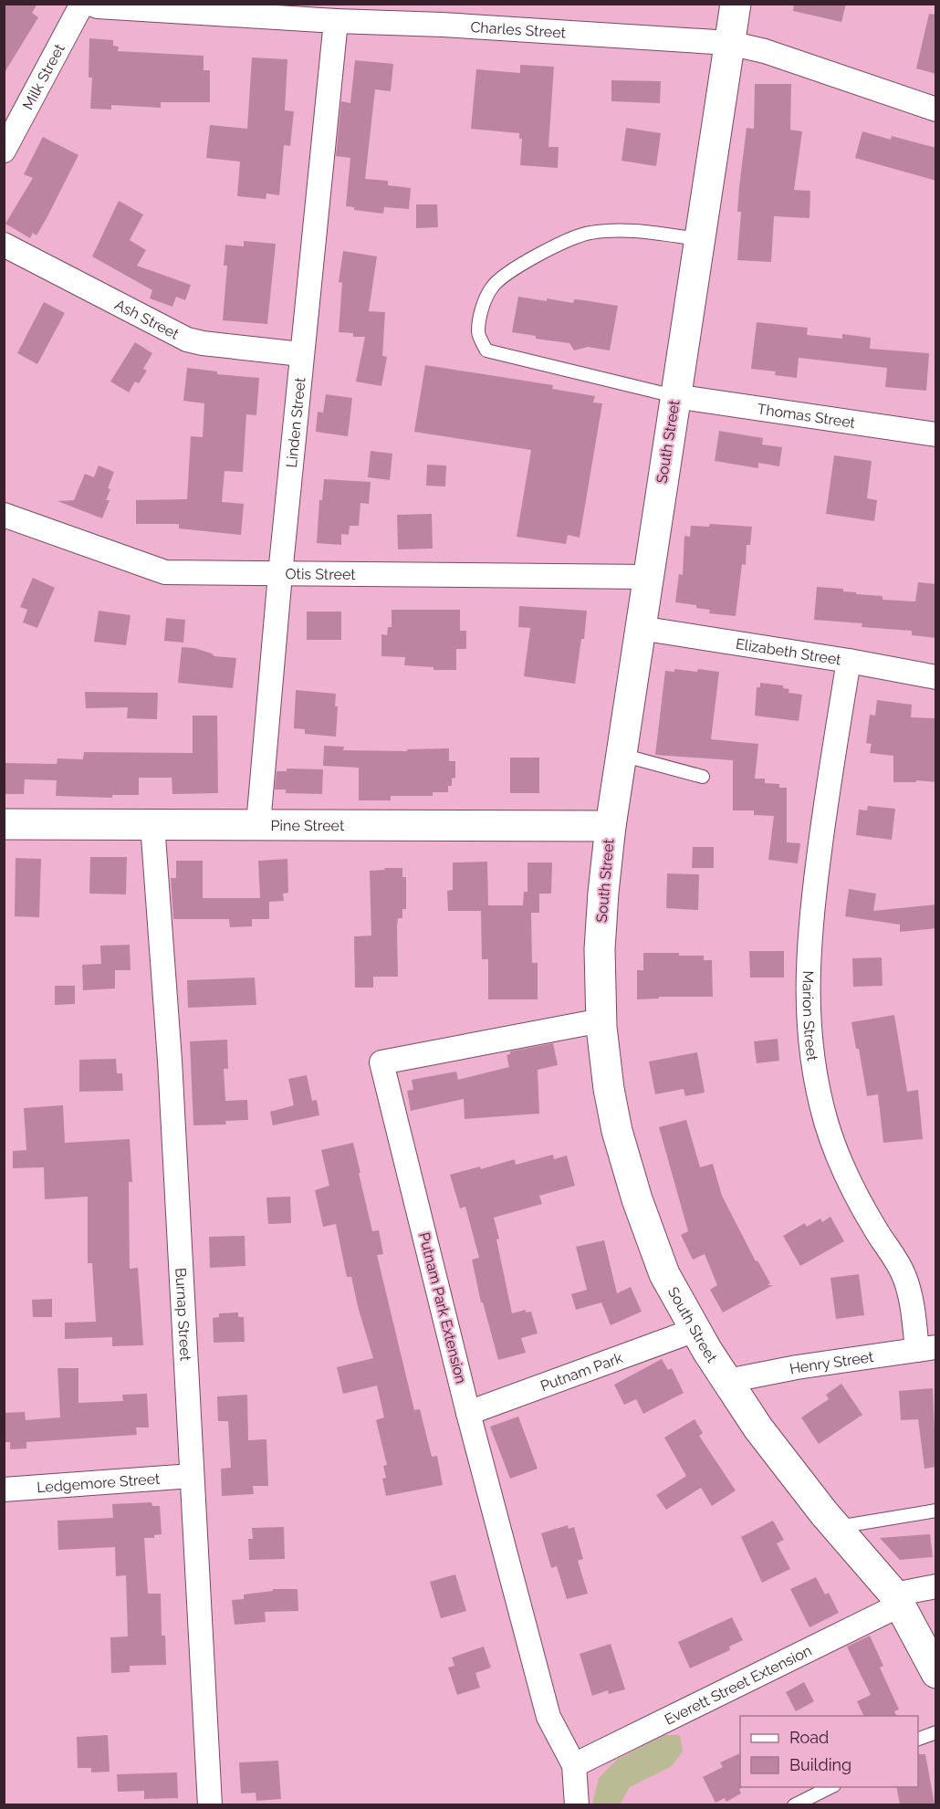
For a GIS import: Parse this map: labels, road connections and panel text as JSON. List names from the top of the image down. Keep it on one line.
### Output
{"streets":{"main road":["South Street","Pine Street"],"street":["Charles Street","Milk Street","Ash Street","Thomas Street","Linden Street","Otis Street","Elizabeth Street","Marion Street","Putnam Park Extension","Burnap Street","Henry Street","Putnam Park","Ledgemore Street","Everett Street Extension"]},"crossings":[["Charles Street","Linden Street"],["Charles Street","South Street"],["Ash Street","Linden Street"],["Thomas Street","South Street"],["Linden Street","Otis Street"],["Linden Street","Pine Street"],["South Street","Otis Street"],["South Street","Elizabeth Street"],["South Street","Pine Street"],["South Street","Putnam Park Extension"],["South Street","Henry Street"],["South Street","Putnam Park"],["South Street","Everett Street Extension"],["Elizabeth Street","Marion Street"],["Pine Street","Burnap Street"],["Marion Street","Henry Street"],["Putnam Park Extension","Putnam Park"],["Putnam Park Extension","Everett Street Extension"],["Burnap Street","Ledgemore Street"]],"legend":["Road","Building"]}
